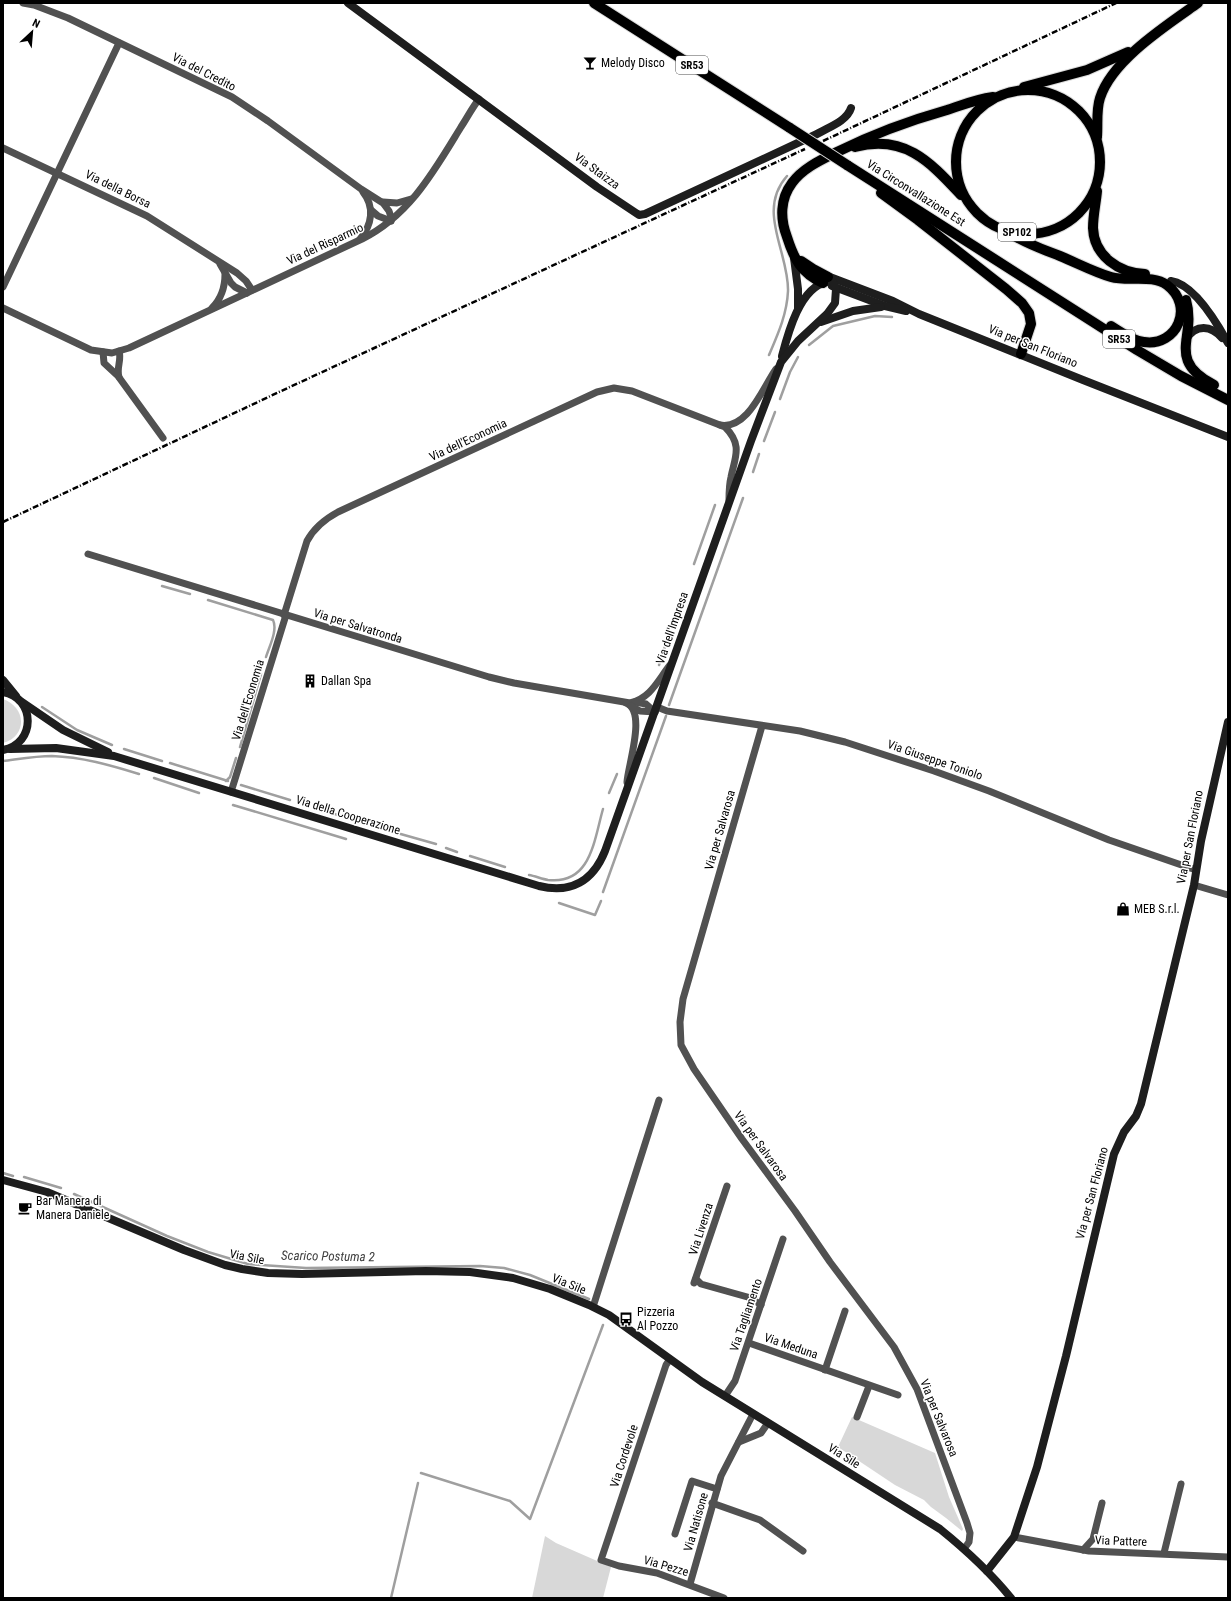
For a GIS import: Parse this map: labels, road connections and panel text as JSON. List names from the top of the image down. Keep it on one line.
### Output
{"streets":{"main road":["SR53","Via Circonvallazione Est","SP102"],"street":["Via del Credito","Via Staizza","Via della Borsa","Via del Risparmio","Via per San Floriano","Via dell'Economia","Via per Salvatronda","Via dell'Impresa","Via Giuseppe Toniolo","Via della Cooperazione","Via per Salvarosa","Via Livenza","Via Sile","Via Tagliamento","Via Meduna","Via Cordevole","Via Natisone","Via Pattere","Via Pezze"]},"crossings":[["Via del Credito","Via del Risparmio"],["Via Staizza","Via del Risparmio"],["Via della Borsa","Via del Risparmio"],["Via per San Floriano","Via dell'Impresa"],["Via per San Floriano","Via Giuseppe Toniolo"],["Via per San Floriano","Via Sile"],["Via per San Floriano","Via Pattere"],["Via dell'Economia","Via per Salvatronda"],["Via dell'Economia","Via dell'Impresa"],["Via dell'Economia","Via della Cooperazione"],["Via per Salvatronda","Via dell'Impresa"],["Via per Salvatronda","Via Giuseppe Toniolo"],["Via dell'Impresa","Via Giuseppe Toniolo"],["Via dell'Impresa","Via della Cooperazione"],["Via Giuseppe Toniolo","Via per Salvarosa"],["Via per Salvarosa","Via Sile"],["Via Livenza","Via Tagliamento"],["Via Sile","Via Tagliamento"],["Via Sile","Via Cordevole"],["Via Sile","Via Natisone"],["Via Tagliamento","Via Meduna"],["Via Cordevole","Via Pezze"],["Via Natisone","Via Pezze"]],"water":["Scarico Postuma 2"],"places":{"bar":["Melody Disco"],"building":["Dallan Spa"],"shop":["MEB S.r.l."],"cafe":["Bar Manera di Manera Daniele"],"bus stop":["Pizzeria Al Pozzo"]},"north":"top right"}
